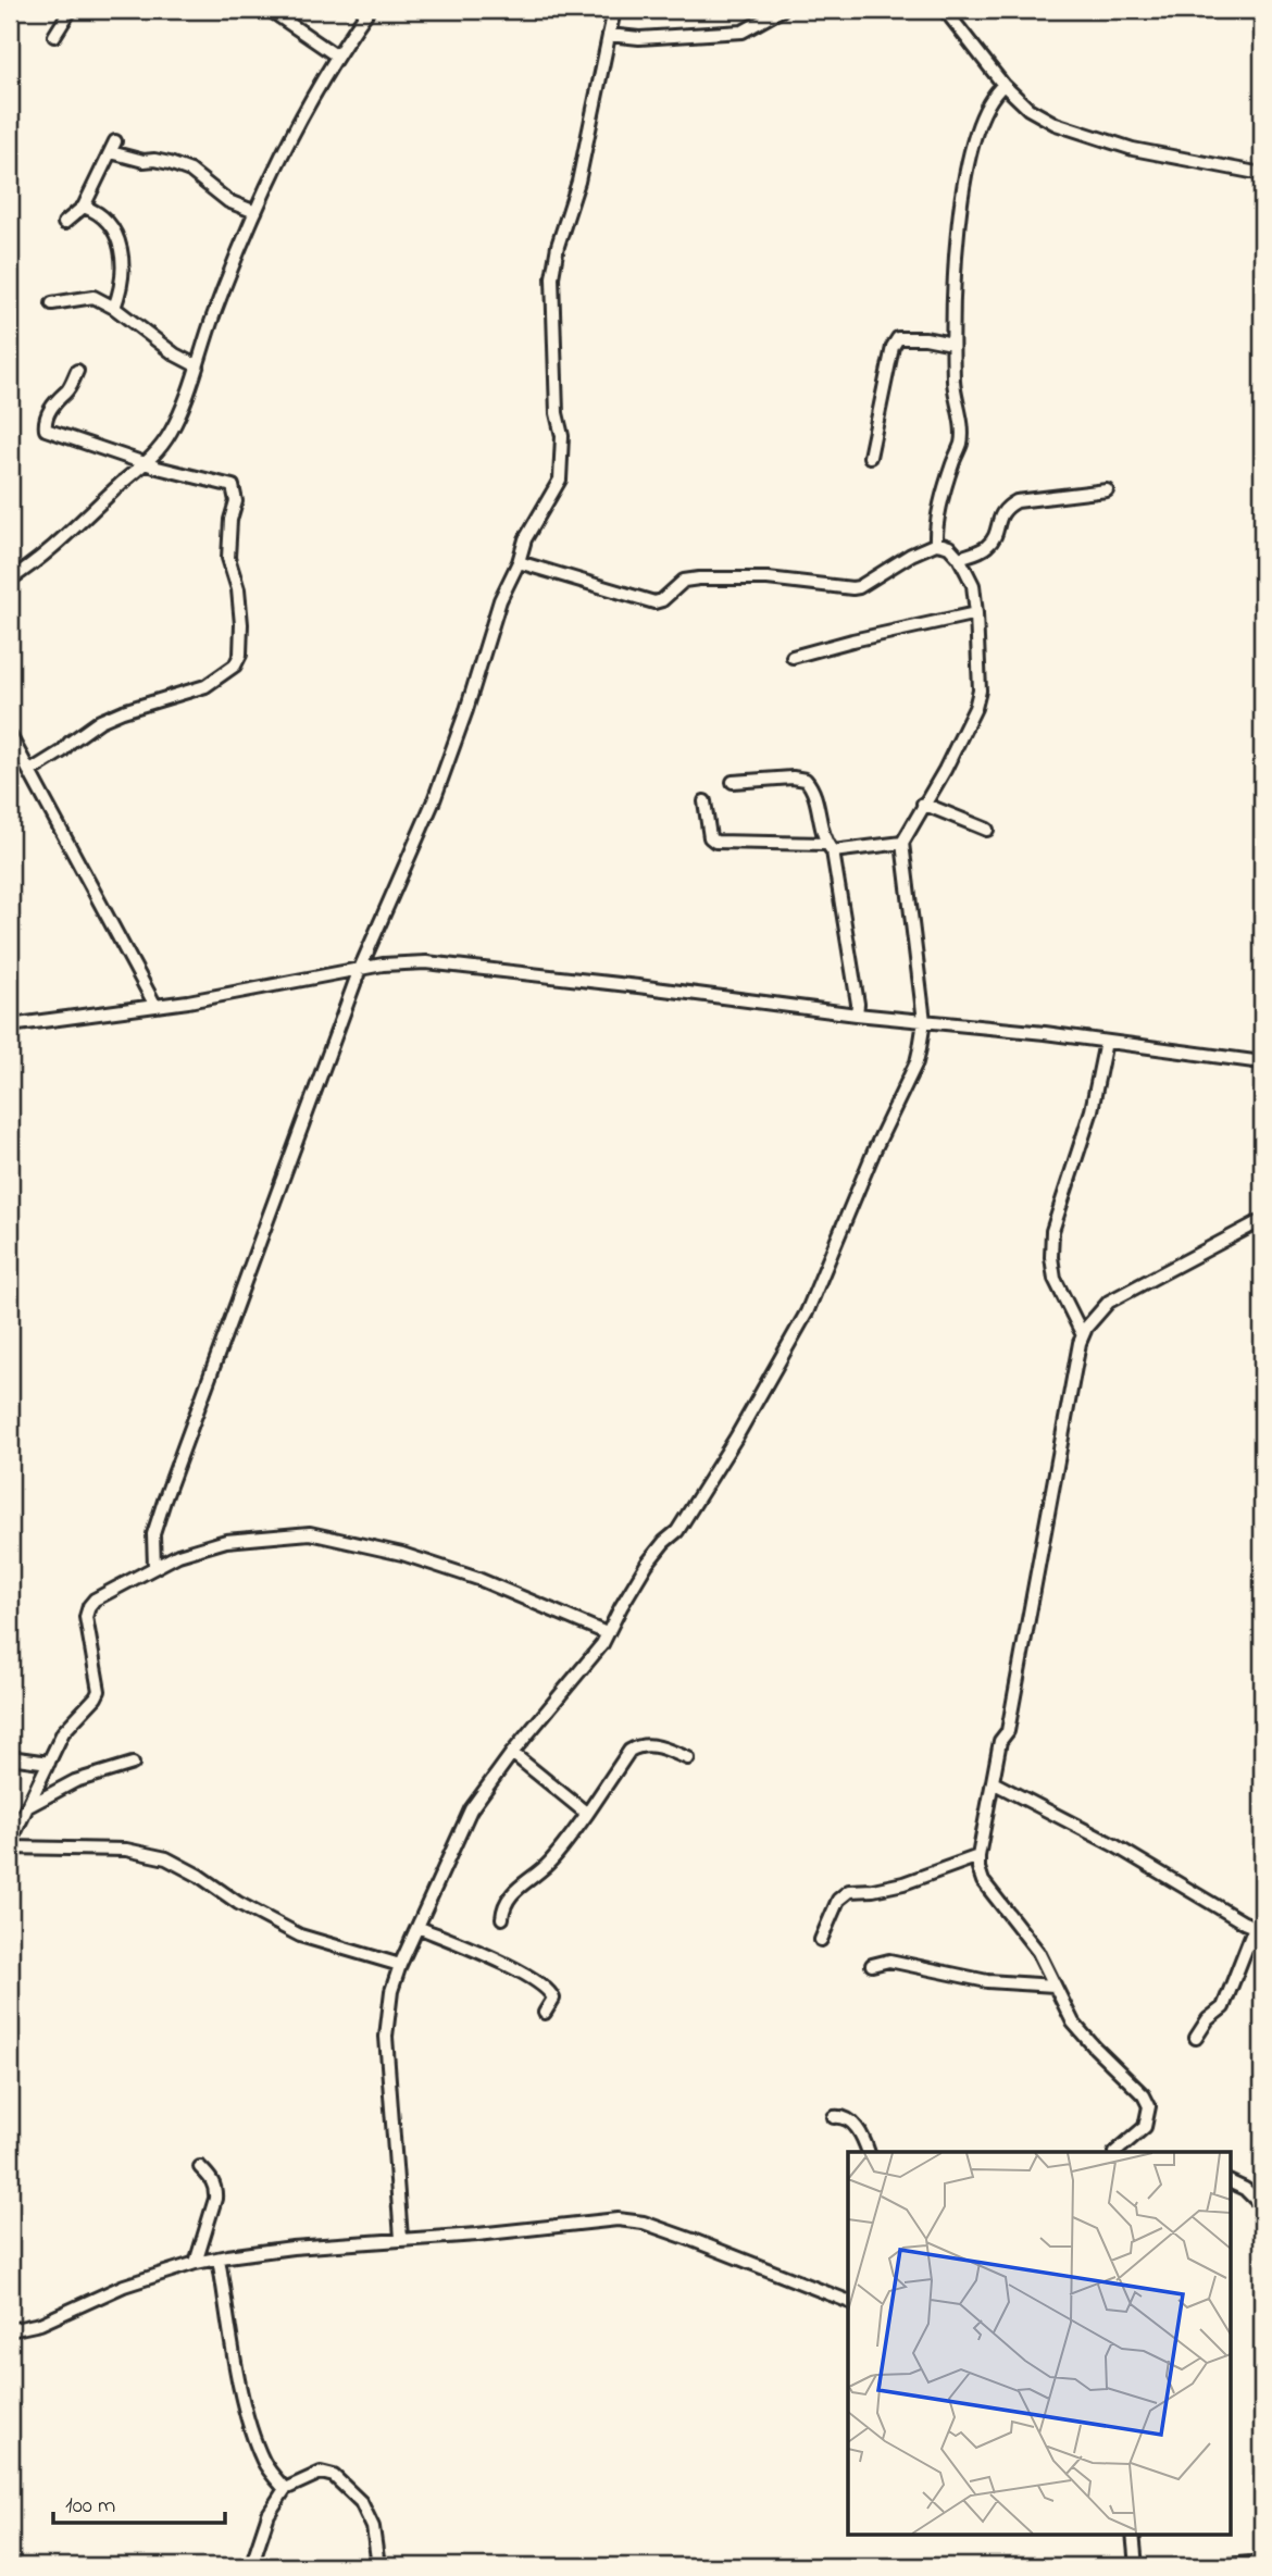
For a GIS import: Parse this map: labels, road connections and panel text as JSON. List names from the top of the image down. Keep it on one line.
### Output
{"scale_bar":"100 m"}
